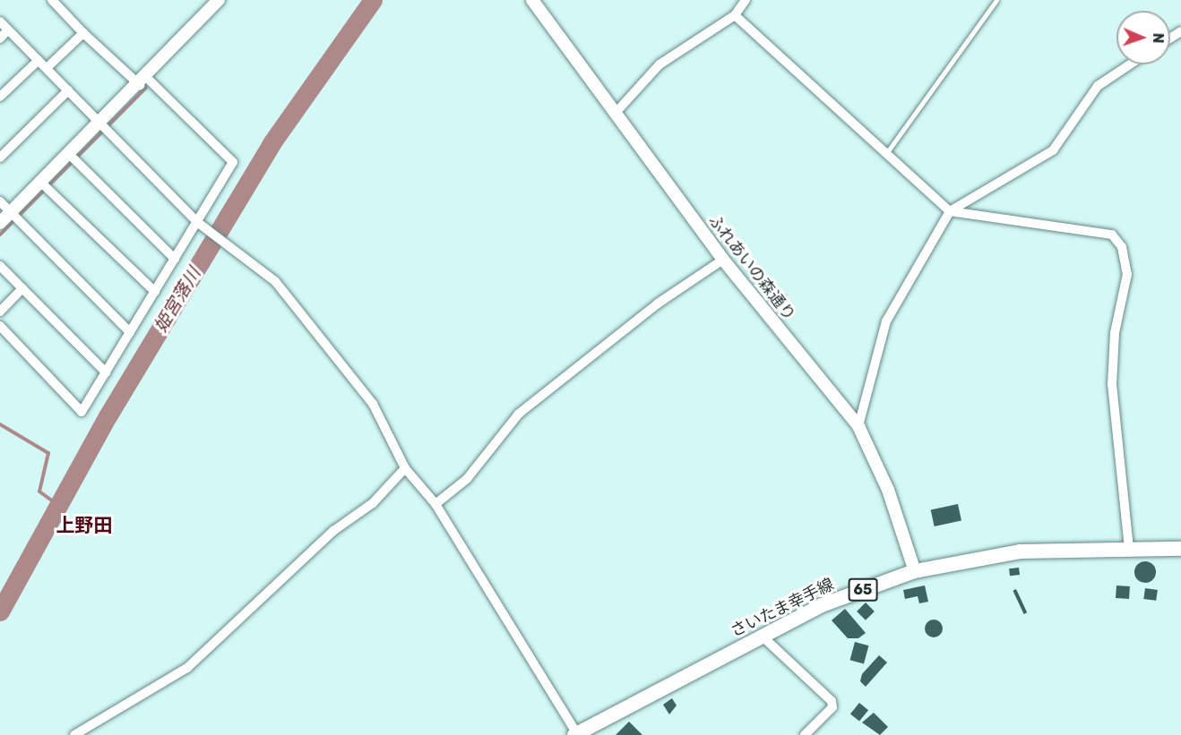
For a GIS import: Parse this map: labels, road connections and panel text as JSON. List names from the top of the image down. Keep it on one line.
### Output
{"streets":{"main road":["65","さいたま幸手線"],"street":["ふれあいの森通り"]},"crossings":[["ふれあいの森通り","さいたま幸手線"]],"districts":["上野田"],"water":["姫宮落川"],"north":"right"}
